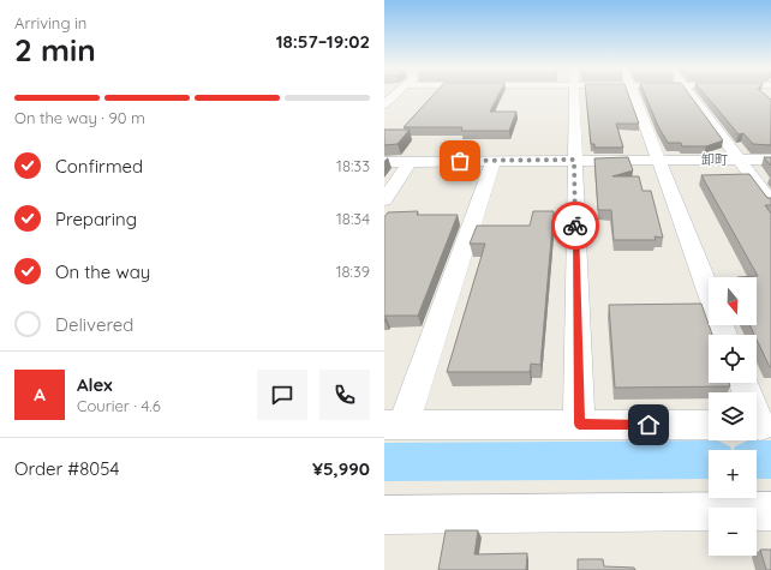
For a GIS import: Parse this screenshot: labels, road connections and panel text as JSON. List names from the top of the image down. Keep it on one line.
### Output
{"districts":["卸町"],"north":"bottom","page":{"heading":["2 min","Arriving in","18:57–19:02"],"panel":["Alex","Courier · 4.6","Order #8054","¥5,990"],"bar":"On the way · 90 m","list":[["Confirmed","18:33"],["Preparing","18:34"],["On the way","18:39"],"Delivered"],"map_buttons":["+","−"],"round":"A"}}
